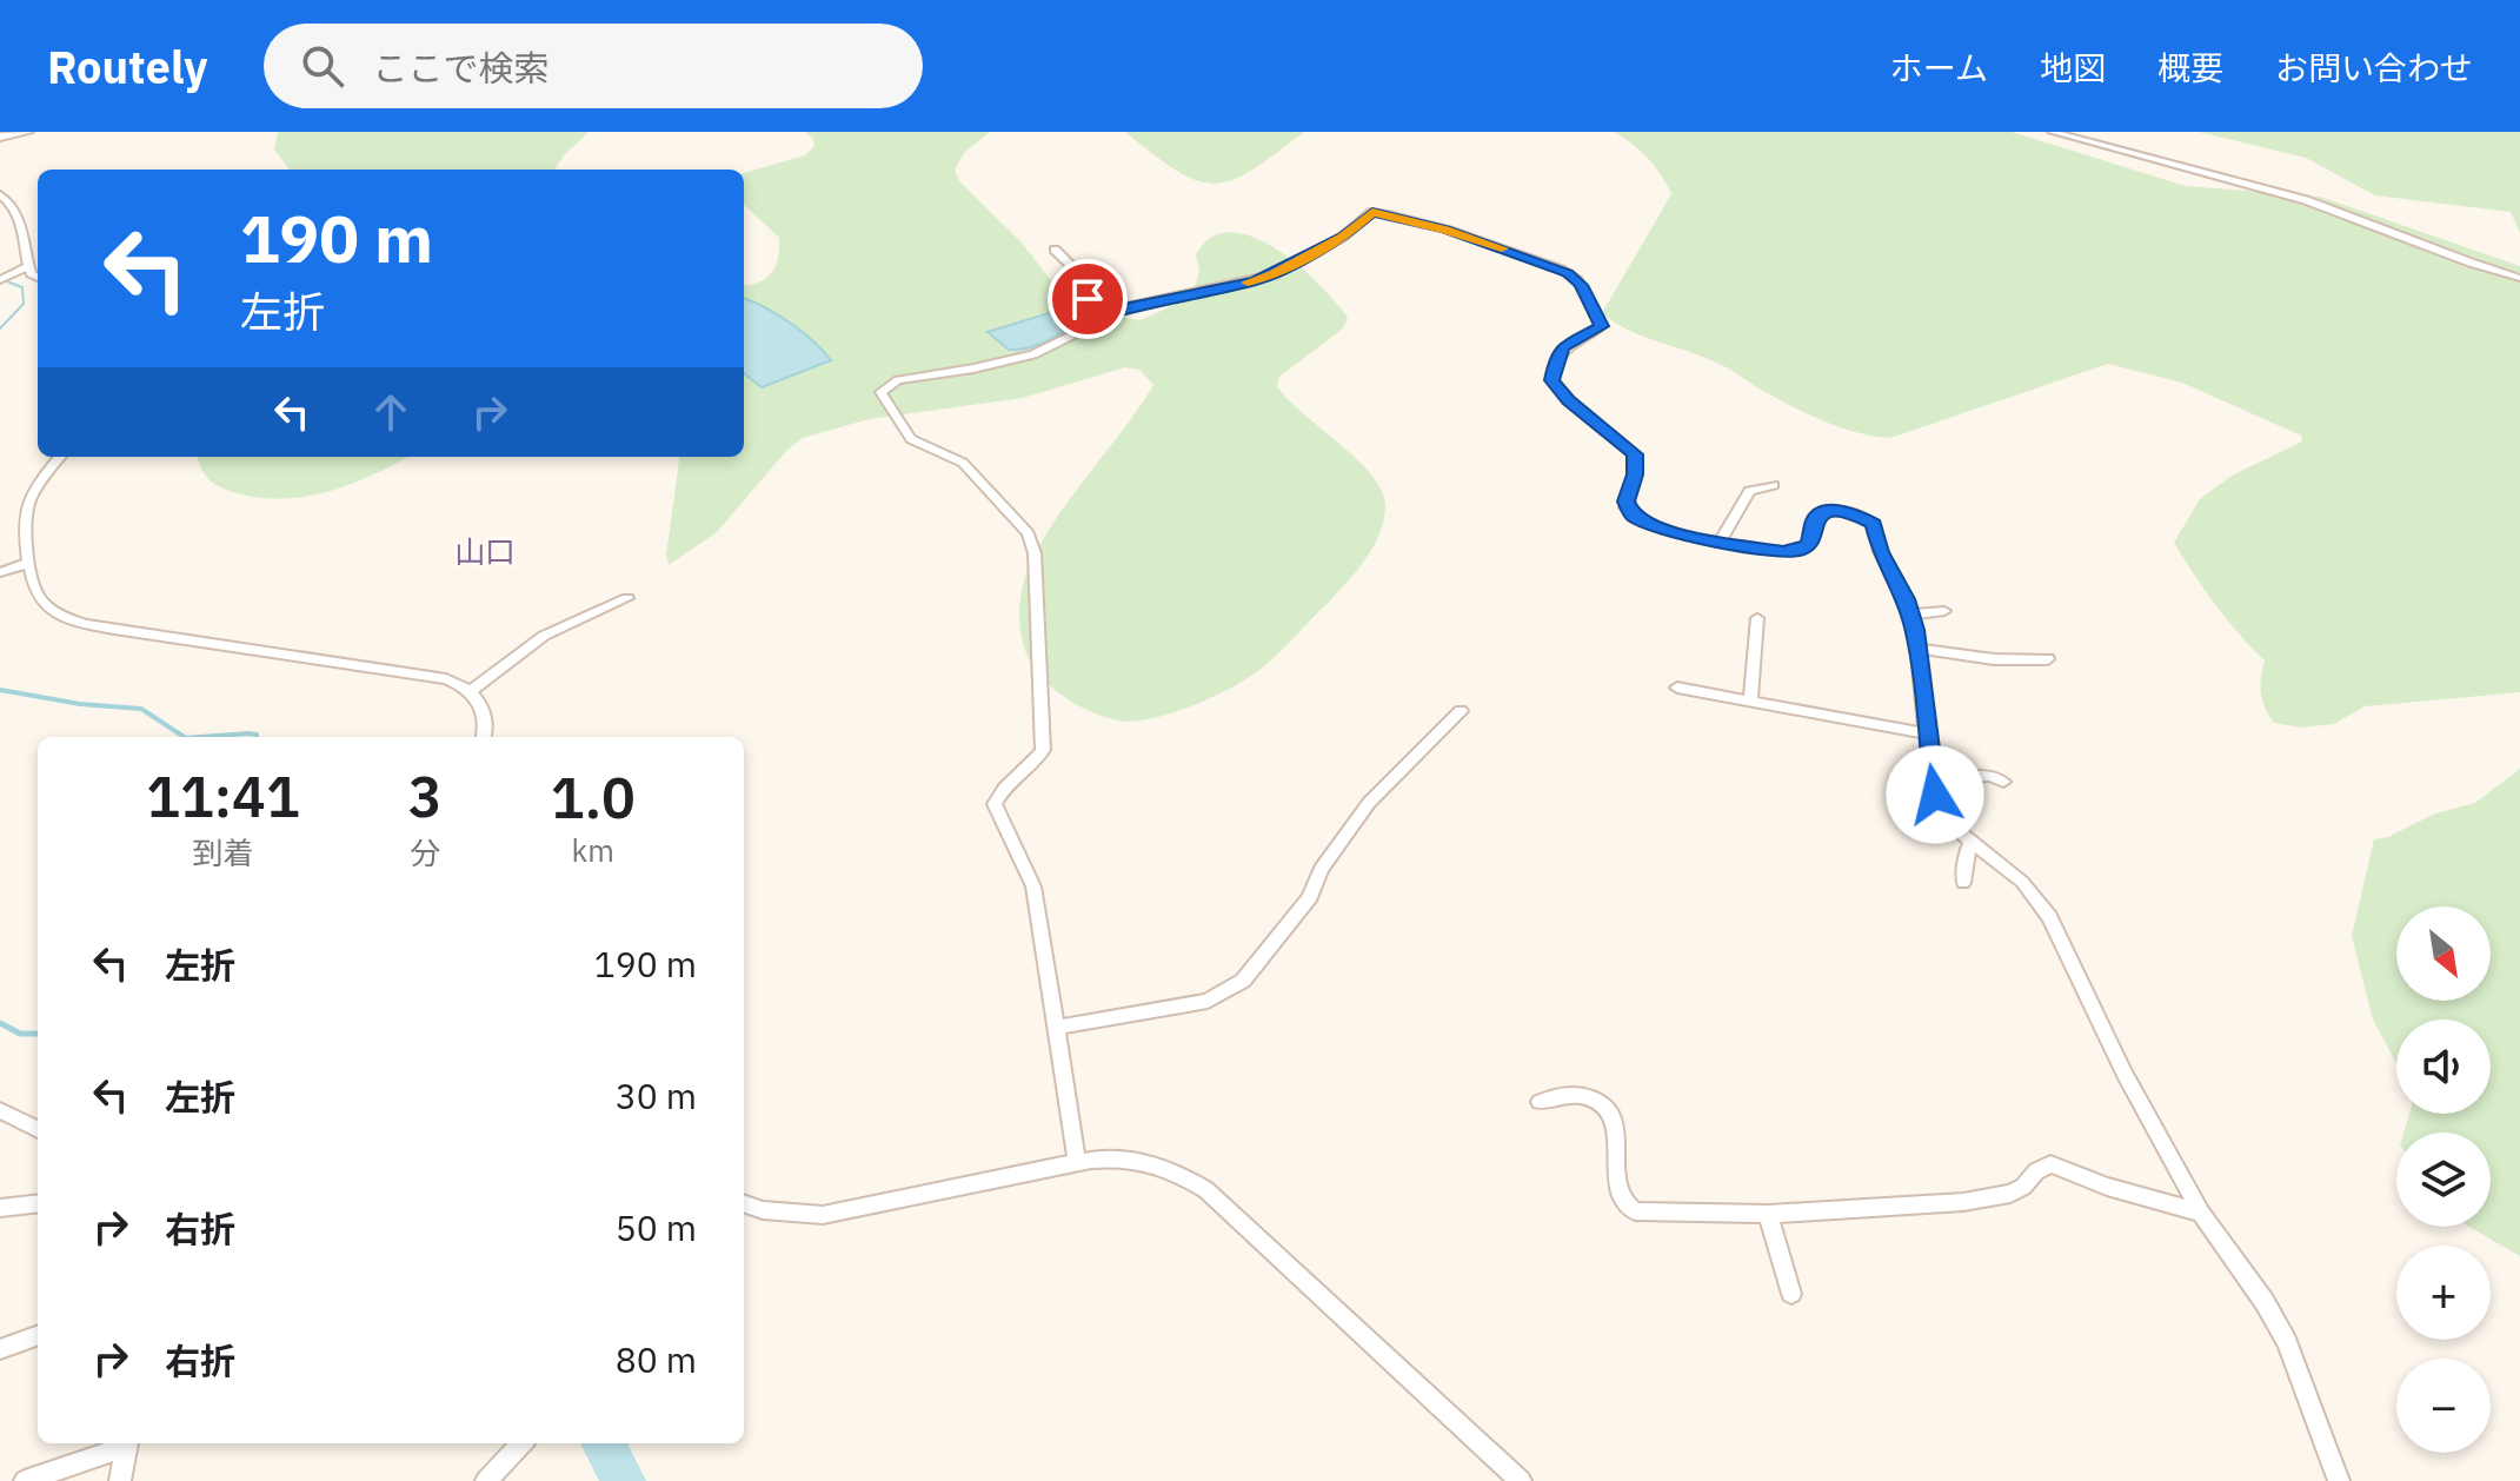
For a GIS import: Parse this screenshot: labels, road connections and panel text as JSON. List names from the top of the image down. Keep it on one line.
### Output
{"districts":["山口"],"north":"bottom right","page":{"header":"Routely","search":"ここで検索","nav":["ホーム","地図","概要","お問い合わせ"],"turn":["190 m","左折"],"eta":["11:41","到着","3","分","1.0","km"],"list":[{"name":"左折","value":"190 m"},{"name":"左折","value":"30 m"},{"name":"右折","value":"50 m"},{"name":"右折","value":"80 m"}],"map_buttons":["+","−"]}}
